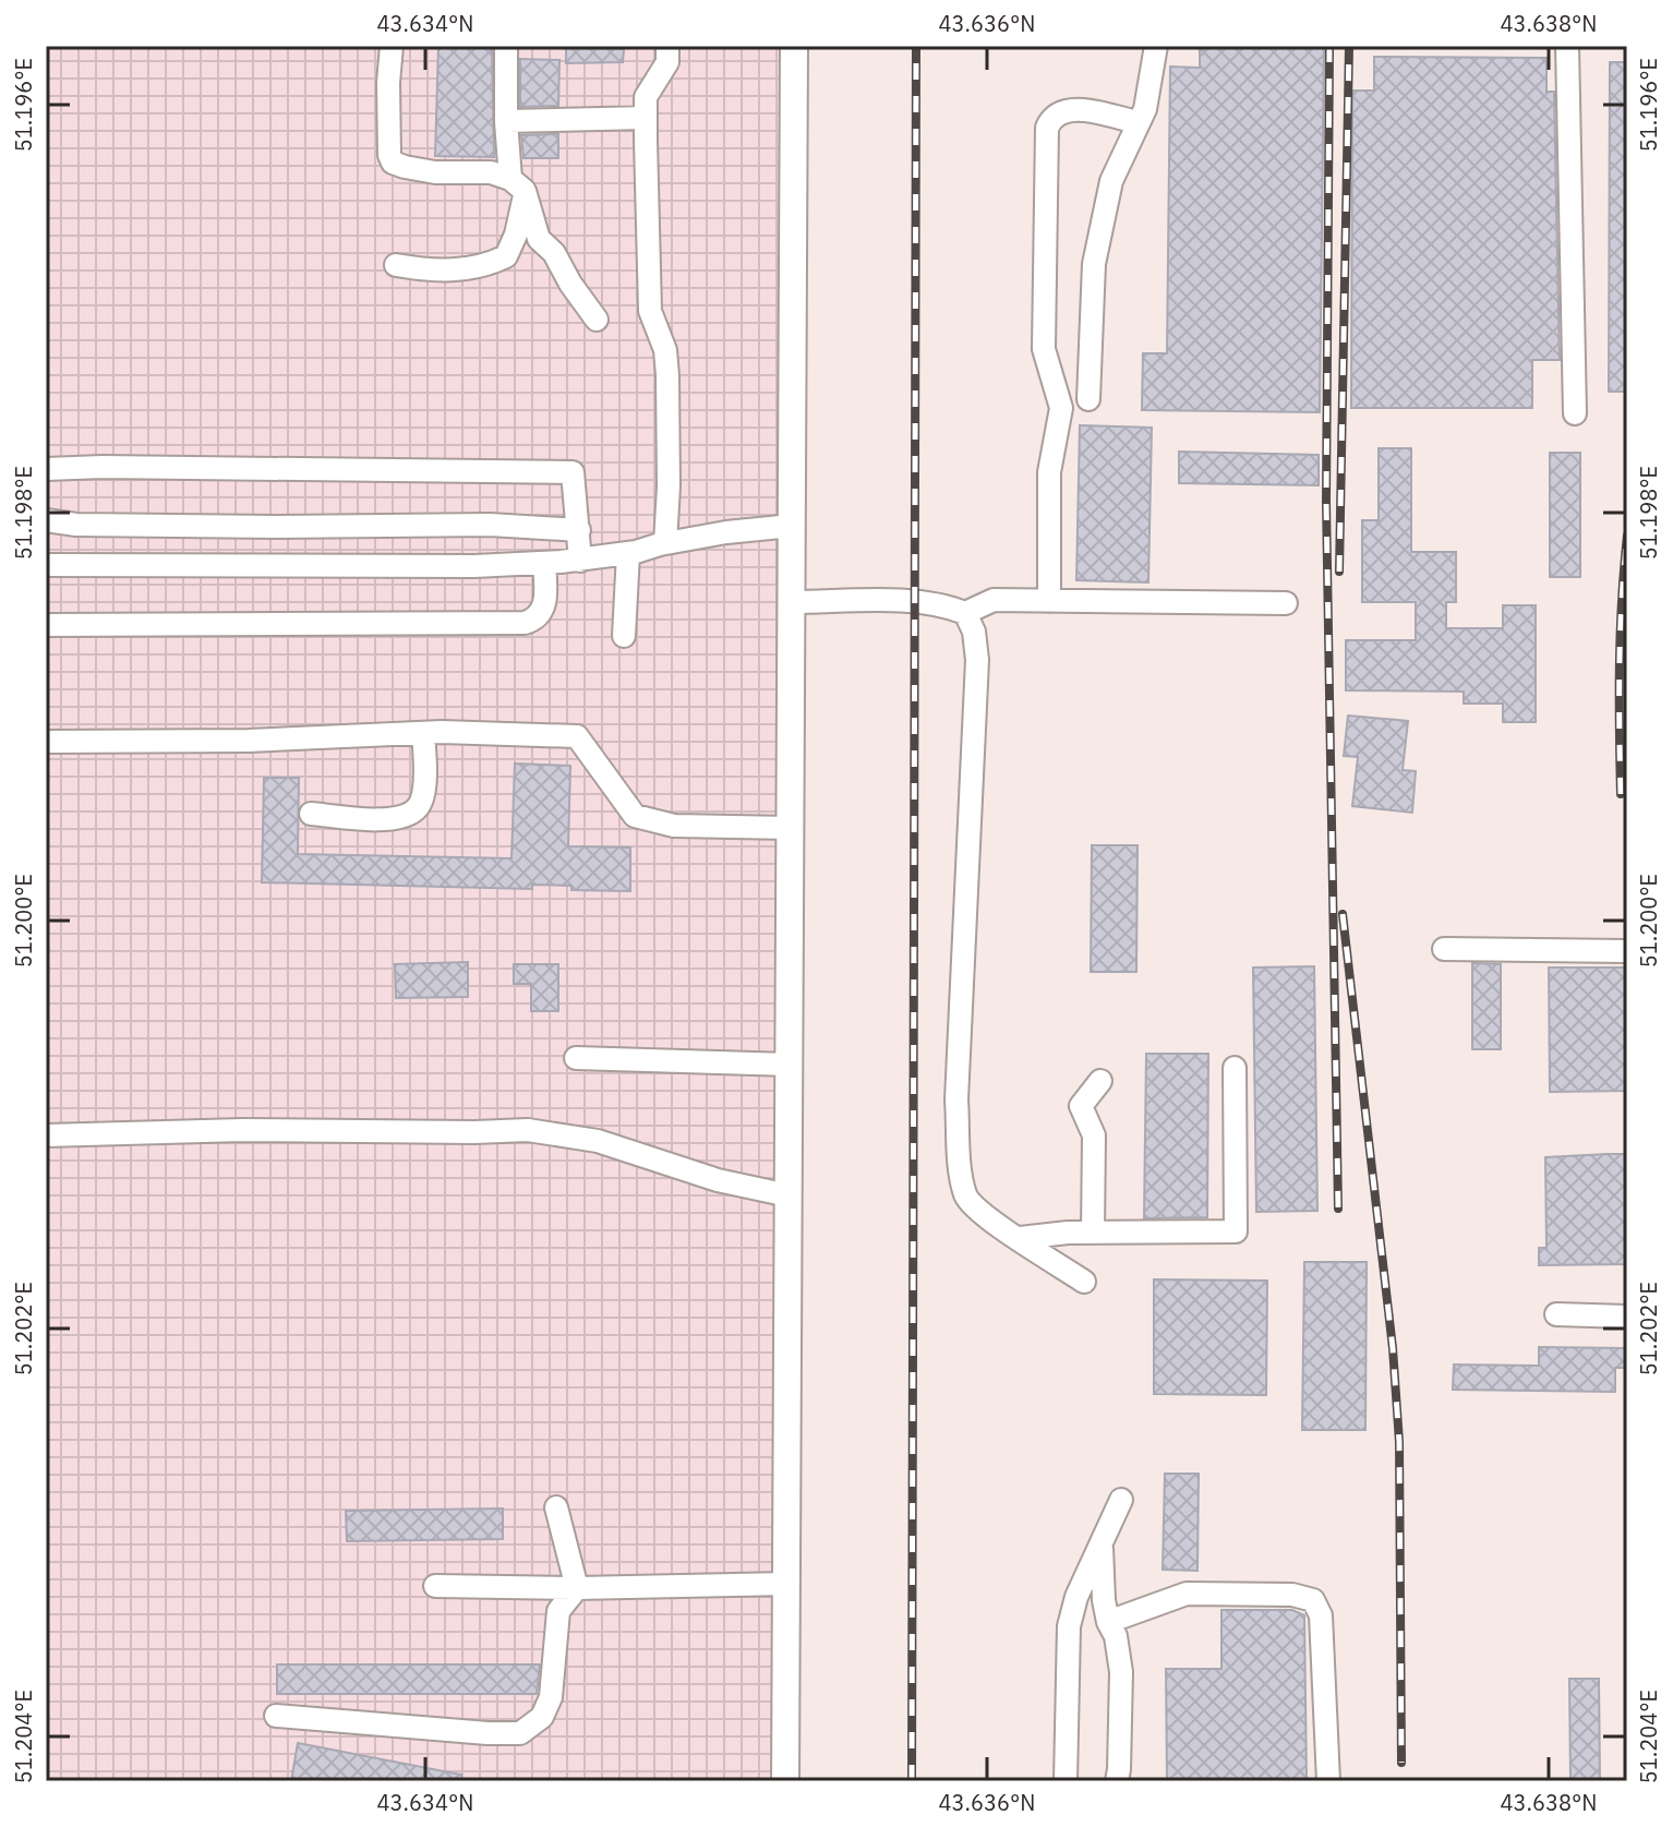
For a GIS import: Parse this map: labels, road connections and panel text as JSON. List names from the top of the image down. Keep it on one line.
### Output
{"coordinates":["43.634°N","43.636°N","43.638°N","51.196°E","51.198°E","51.200°E","51.202°E","51.204°E"]}
